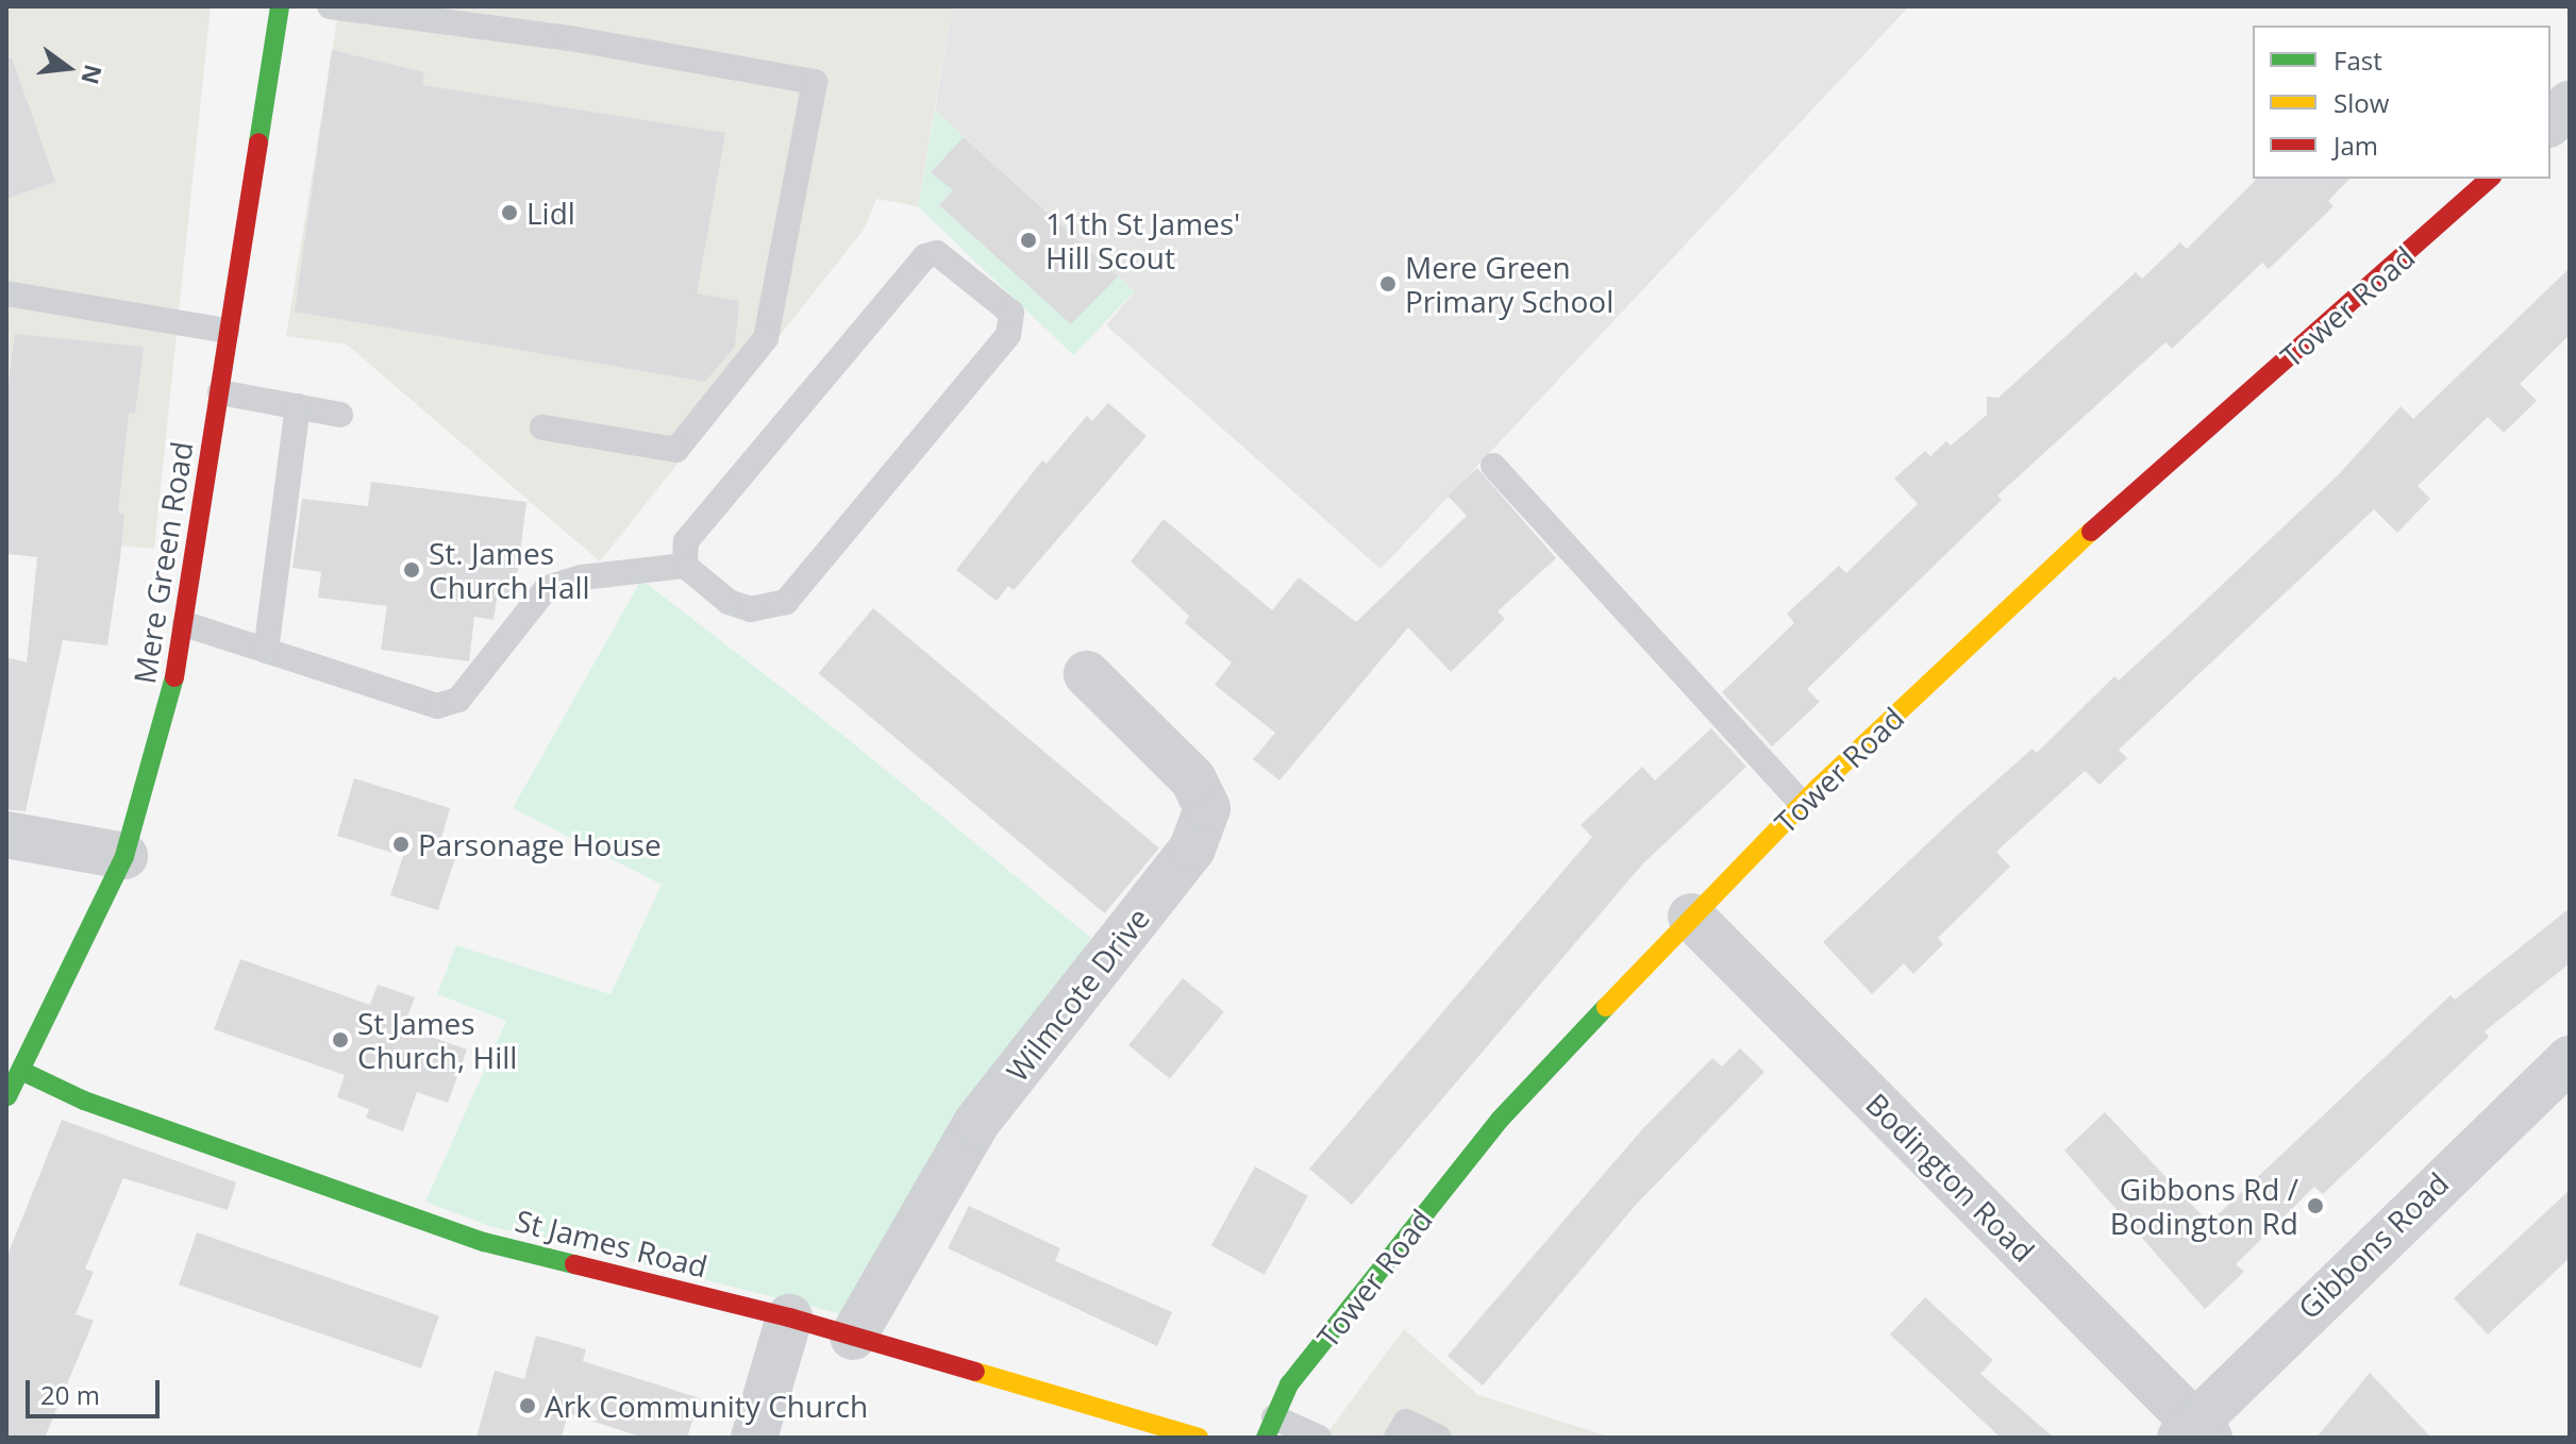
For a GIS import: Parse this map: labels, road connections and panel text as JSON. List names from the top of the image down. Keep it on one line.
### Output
{"streets":{"street":["Tower Road","Mere Green Road","Wilmcote Drive","Bodington Road","St James Road","Gibbons Road"]},"crossings":[["Tower Road","Bodington Road"],["Mere Green Road","St James Road"],["Wilmcote Drive","St James Road"],["Bodington Road","Gibbons Road"]],"places":["Lidl","11th St James' Hill Scout","Mere Green Primary School","St. James Church Hall","Parsonage House","St James Church, Hill","Gibbons Rd / Bodington Rd","Ark Community Church"],"legend":["Fast","Slow","Jam"],"scale_bar":"20 m","north":"right"}
